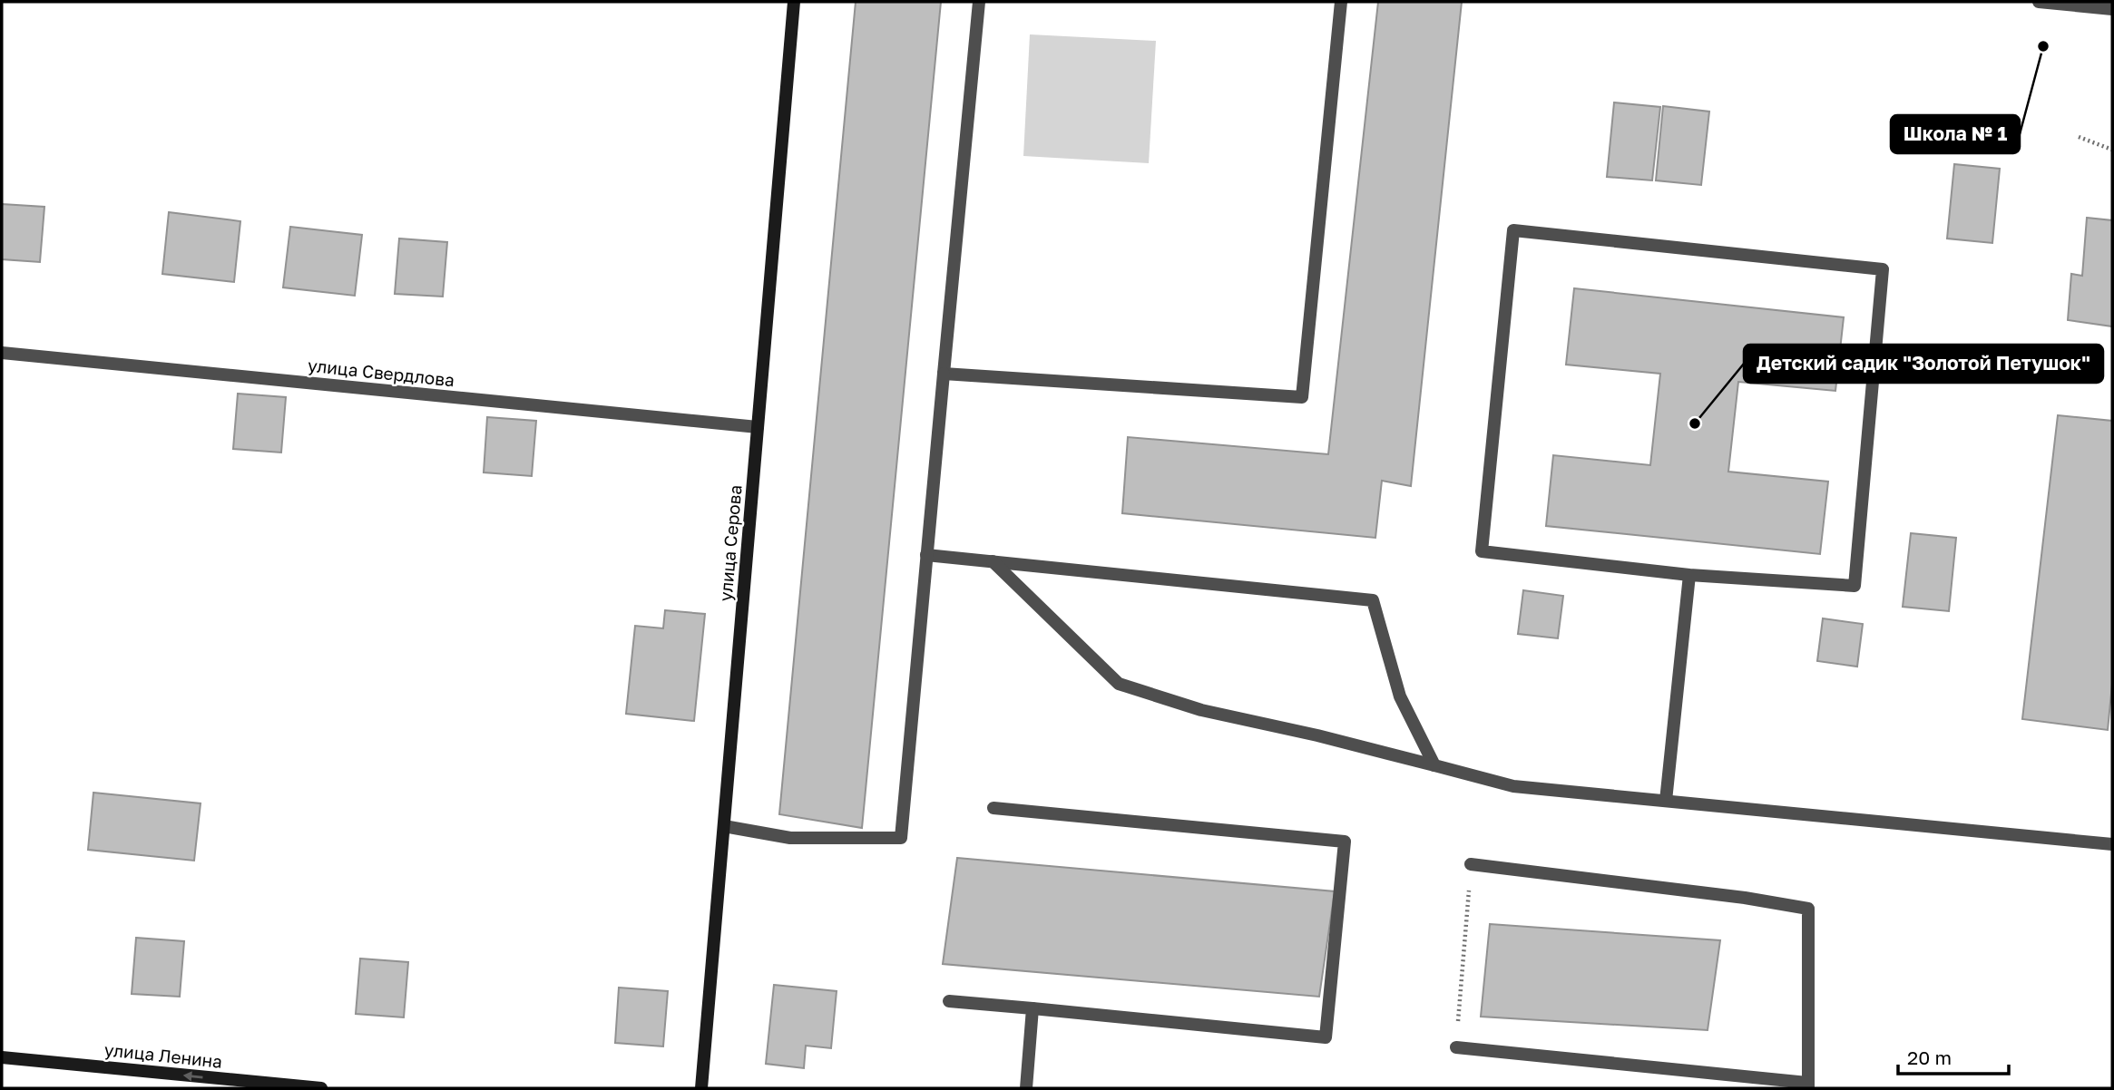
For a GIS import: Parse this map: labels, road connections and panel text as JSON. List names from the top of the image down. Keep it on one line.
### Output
{"streets":{"street":["улица Свердлова","улица Серова","улица Ленина"]},"crossings":[["улица Свердлова","улица Серова"]],"one_way":["улица Ленина"],"places":["Школа № 1","Детский садик \"Золотой Петушок\""],"scale_bar":"20 m"}
